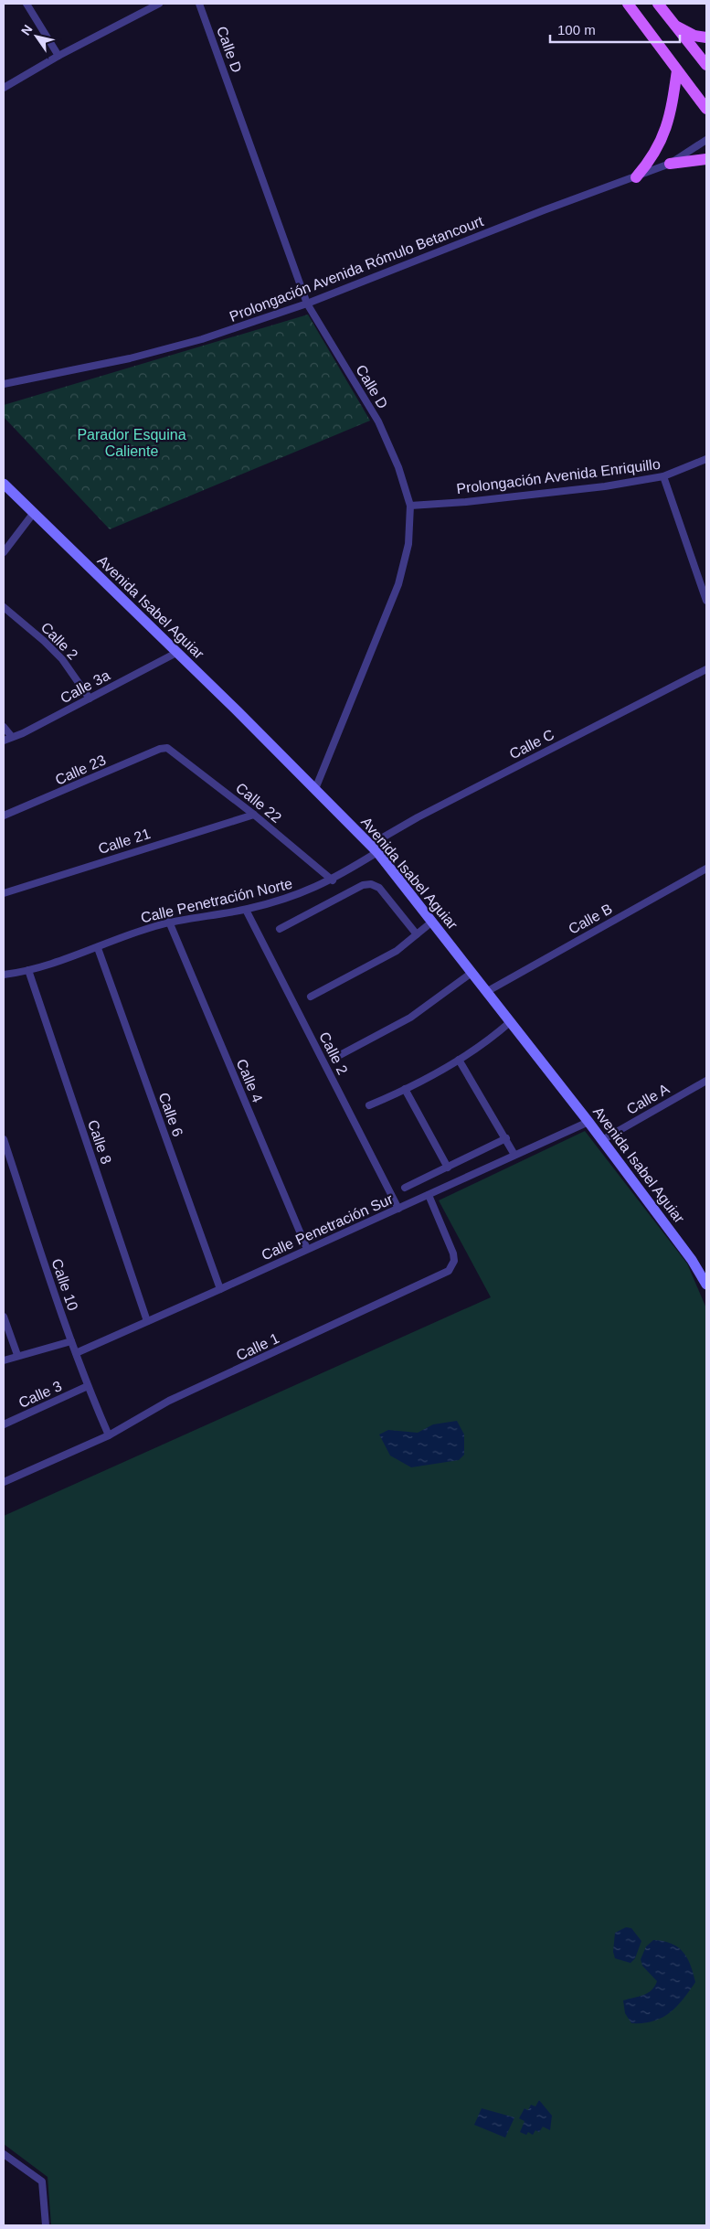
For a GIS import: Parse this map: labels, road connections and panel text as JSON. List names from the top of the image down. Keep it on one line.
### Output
{"streets":{"main road":["Avenida Isabel Aguiar"],"street":["Calle D","Prolongación Avenida Rómulo Betancourt","Prolongación Avenida Enriquillo","Calle 2","Calle 3a","Calle C","Calle 23","Calle 22","Calle 21","Calle Penetración Norte","Calle B","Calle 4","Calle A","Calle 6","Calle 8","Calle Penetración Sur","Calle 10","Calle 1","Calle 3"]},"crossings":[["Calle D","Prolongación Avenida Rómulo Betancourt"],["Calle D","Prolongación Avenida Enriquillo"],["Calle D","Avenida Isabel Aguiar"],["Avenida Isabel Aguiar","Calle 3a"],["Avenida Isabel Aguiar","Calle C"],["Avenida Isabel Aguiar","Calle Penetración Norte"],["Avenida Isabel Aguiar","Calle B"],["Avenida Isabel Aguiar","Calle A"],["Avenida Isabel Aguiar","Calle Penetración Sur"],["Calle 2","Calle 3a"],["Calle 2","Calle Penetración Norte"],["Calle 2","Calle Penetración Sur"],["Calle C","Calle Penetración Norte"],["Calle 23","Calle 22"],["Calle 22","Calle 21"],["Calle 22","Calle Penetración Norte"],["Calle Penetración Norte","Calle 4"],["Calle Penetración Norte","Calle 6"],["Calle Penetración Norte","Calle 8"],["Calle 4","Calle Penetración Sur"],["Calle 6","Calle Penetración Sur"],["Calle 8","Calle Penetración Sur"],["Calle Penetración Sur","Calle 10"],["Calle Penetración Sur","Calle 1"],["Calle 10","Calle 1"],["Calle 10","Calle 3"]],"parks":["Parador Esquina Caliente"],"scale_bar":"100 m","north":"top left"}
